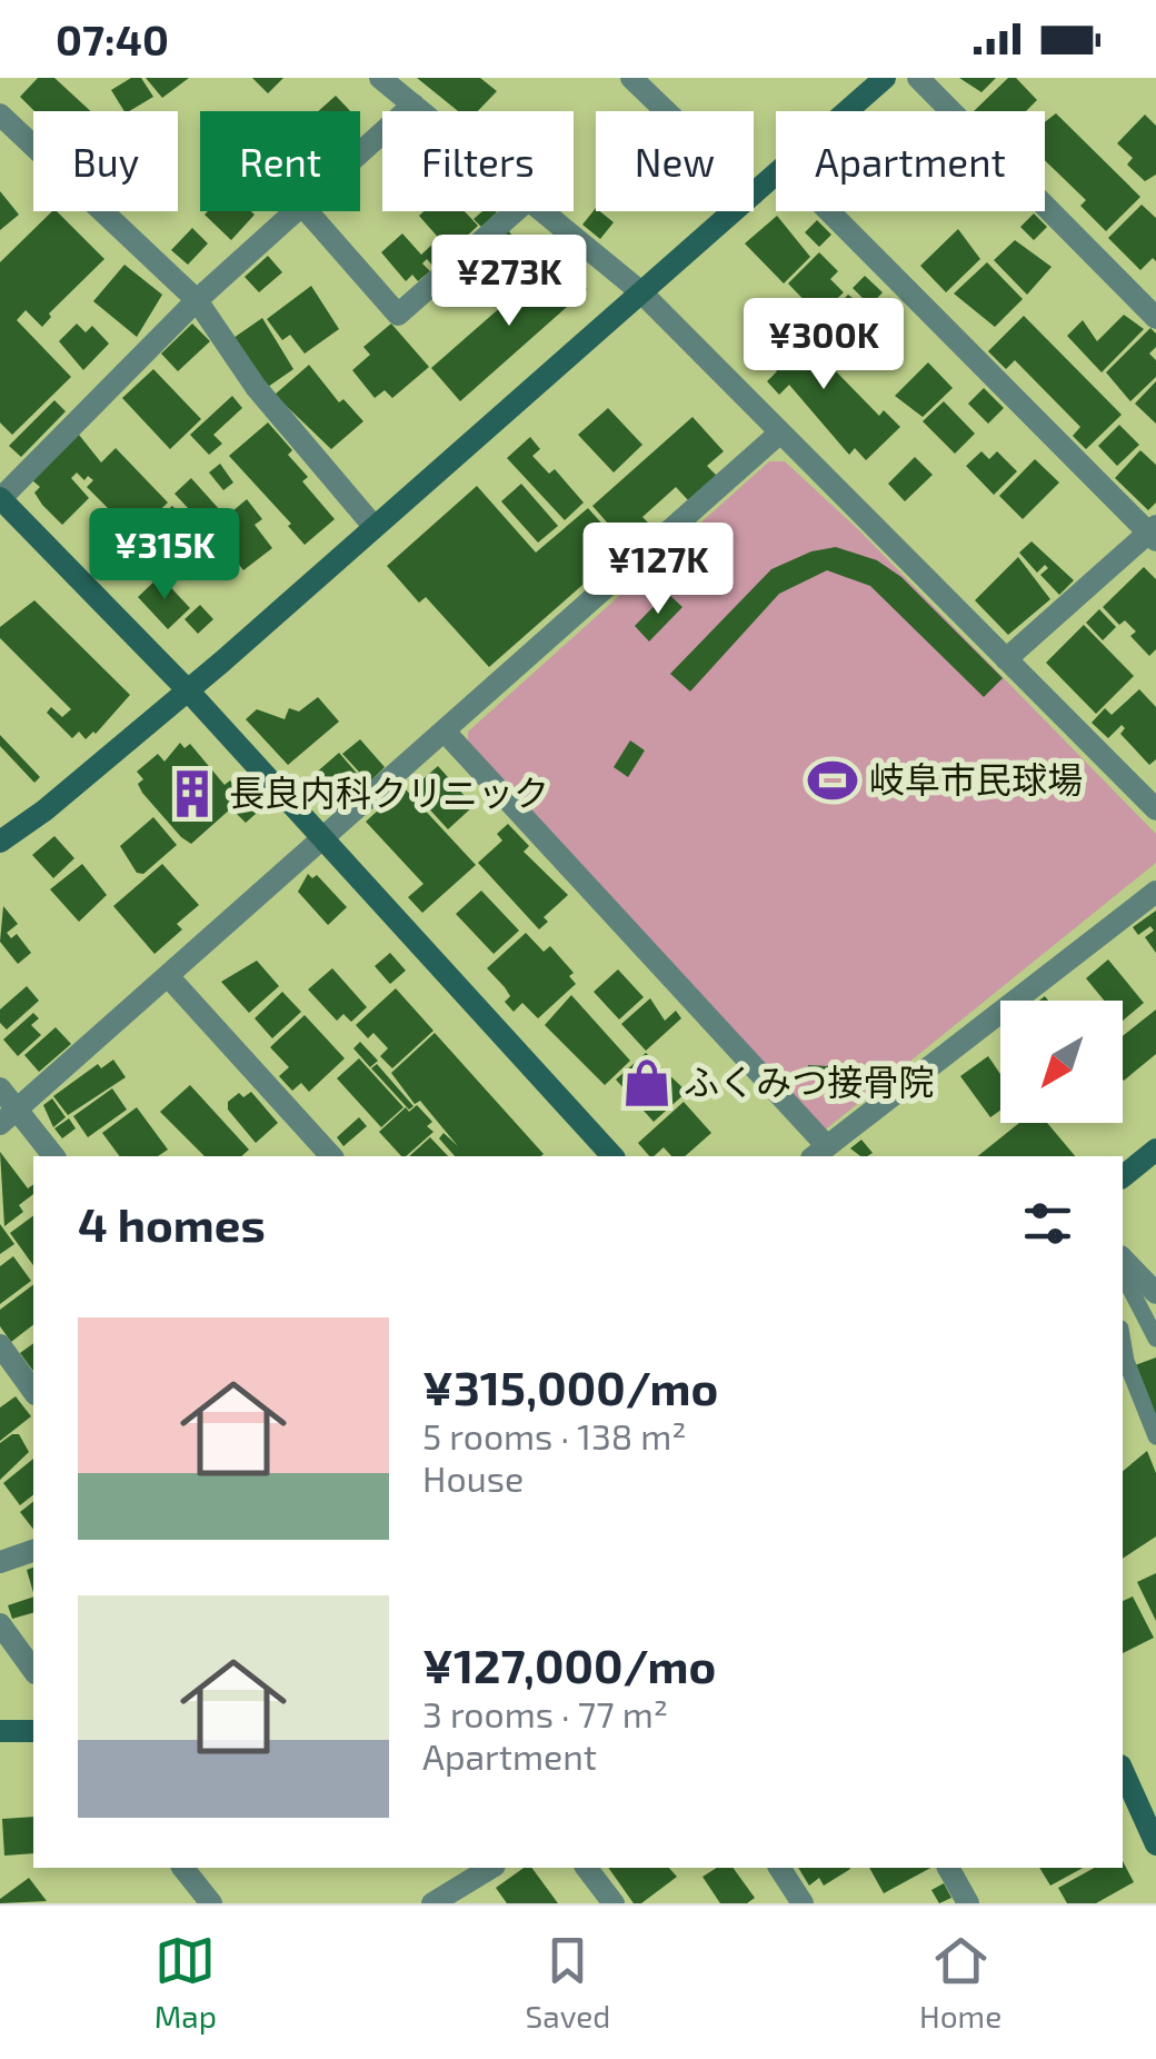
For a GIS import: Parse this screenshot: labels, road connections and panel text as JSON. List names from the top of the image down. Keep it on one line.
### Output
{"places":{"sports":["岐阜市民球場"],"building":["長良内科クリニック"],"shop":["ふくみつ接骨院"]},"north":"bottom left","page":{"status":"07:40","chip":["Buy","Rent","Filters","New","Apartment"],"price":["¥273K","¥300K","¥315K","¥127K"],"heading":"4 homes","list":[{"name":"¥315,000/mo","note":"5 rooms · 138 m² · House"},{"name":"¥127,000/mo","note":"3 rooms · 77 m² · Apartment"}],"tabs":["Map","Saved","Home"]}}
